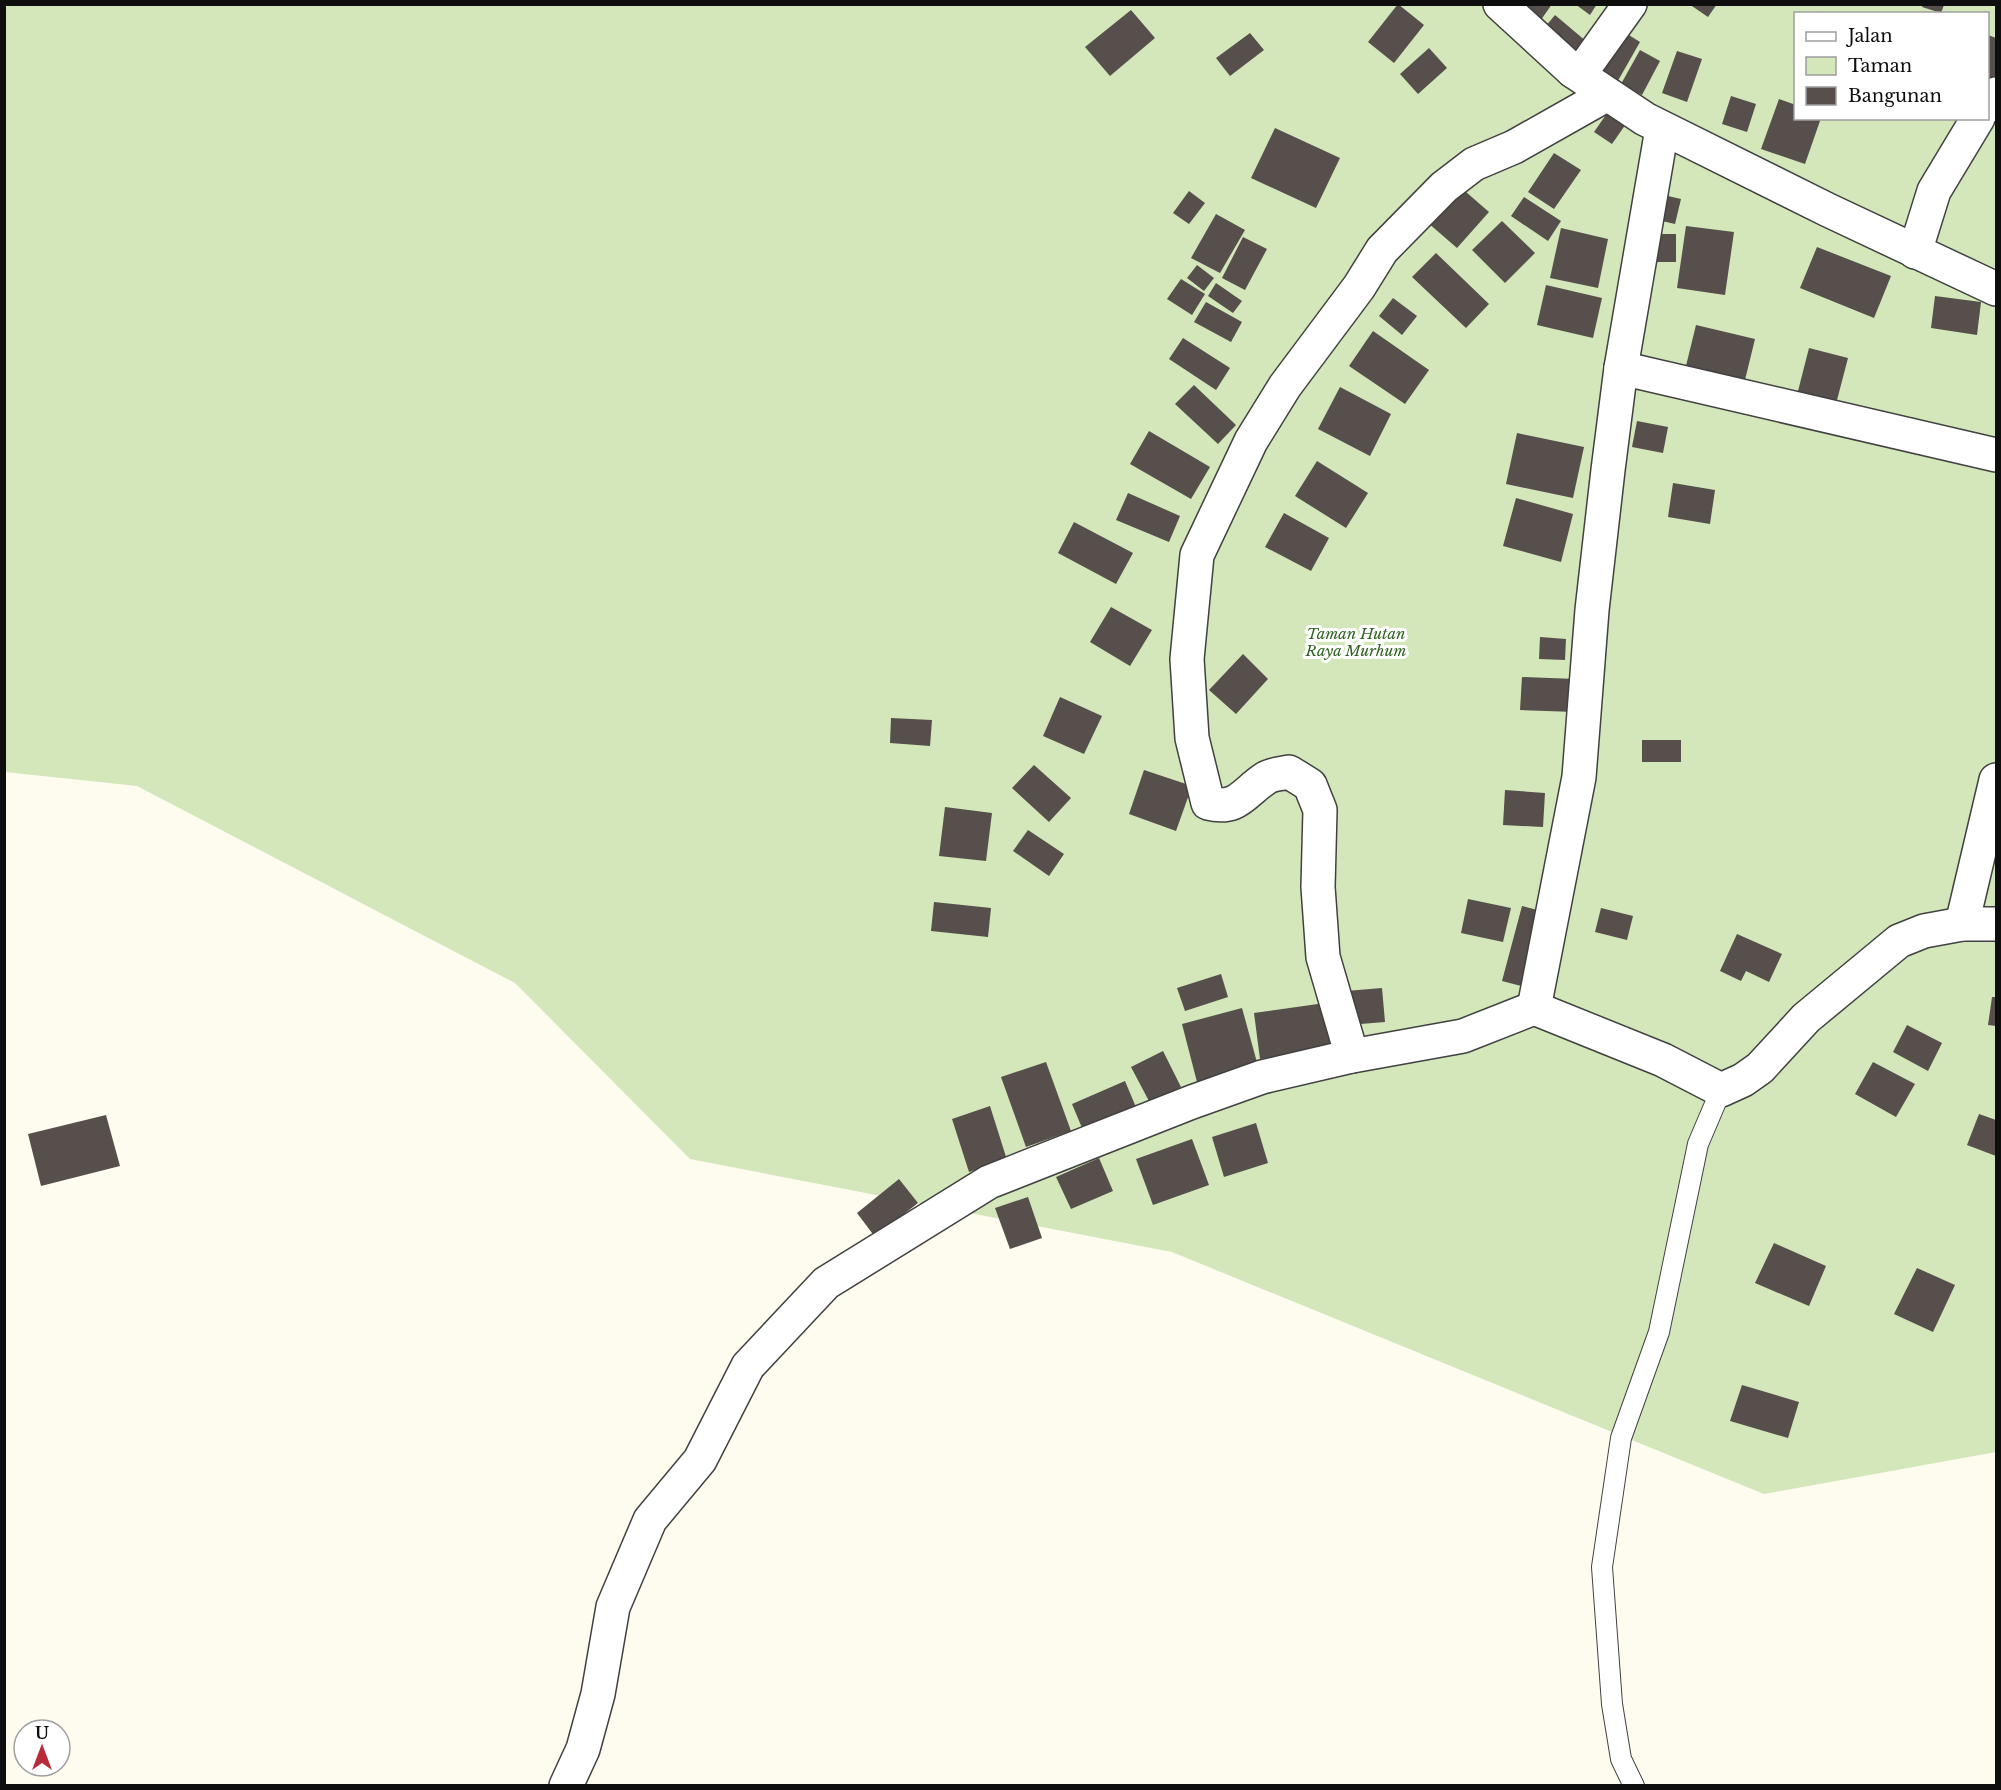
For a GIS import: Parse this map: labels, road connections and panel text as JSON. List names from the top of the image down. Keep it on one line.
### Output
{"parks":["Taman Hutan Raya Murhum"],"legend":["Jalan","Taman","Bangunan"],"north":"top"}
